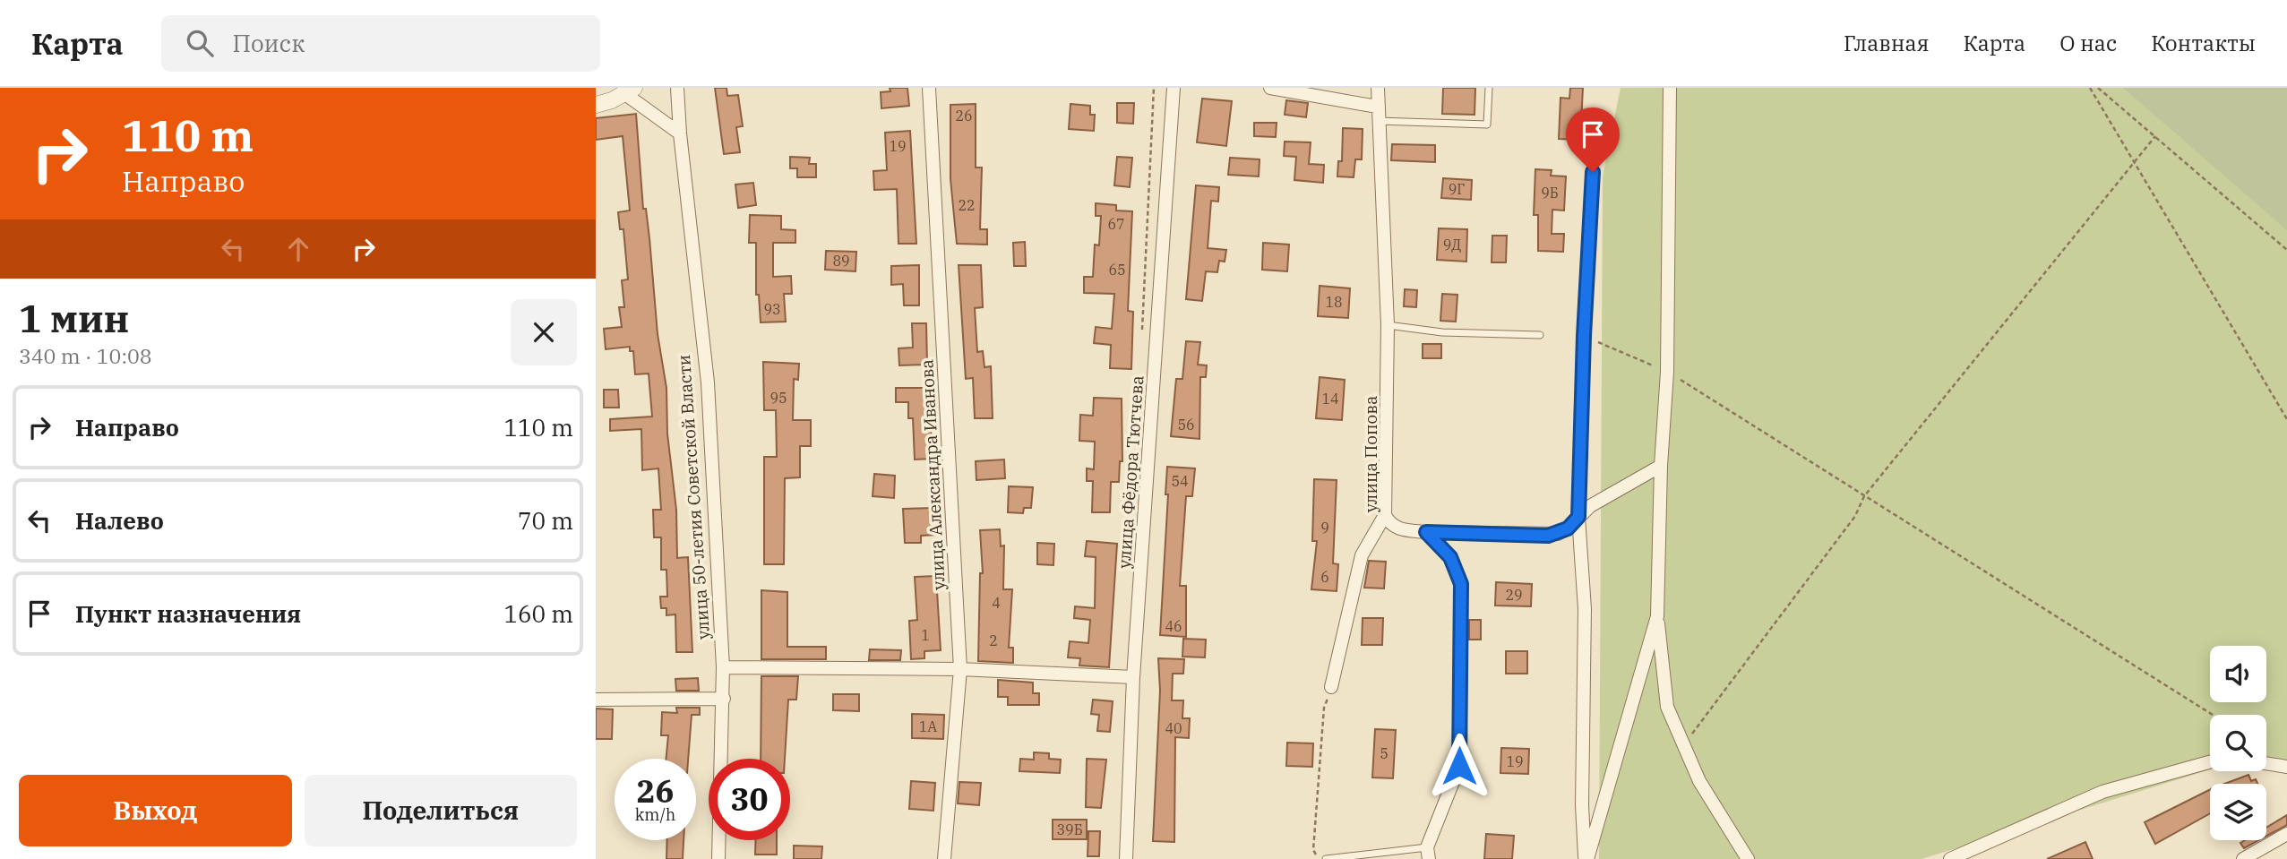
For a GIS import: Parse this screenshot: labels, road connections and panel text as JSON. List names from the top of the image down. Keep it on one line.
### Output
{"streets":{"street":["улица Попова","улица Фёдора Тютчева","улица Александра Иванова","улица 50-летия Советской Власти"]},"house_numbers":["26","19","9Г","9Б","22","67","9Д","89","65","18","93","95","14","56","54","9","6","29","4","46","1","2","1А","40","5","19","39Б"],"page":{"header":"Карта","search":"Поиск","nav":["Главная","Карта","О нас","Контакты"],"turn":["110 m","Направо"],"heading":["1 мин","340 m · 10:08"],"list":[{"name":"Направо","value":"110 m"},{"name":"Налево","value":"70 m"},{"name":"Пункт назначения","value":"160 m"}],"speed":"26 km/h","limit":"30","buttons":["Выход","Поделиться"]}}
